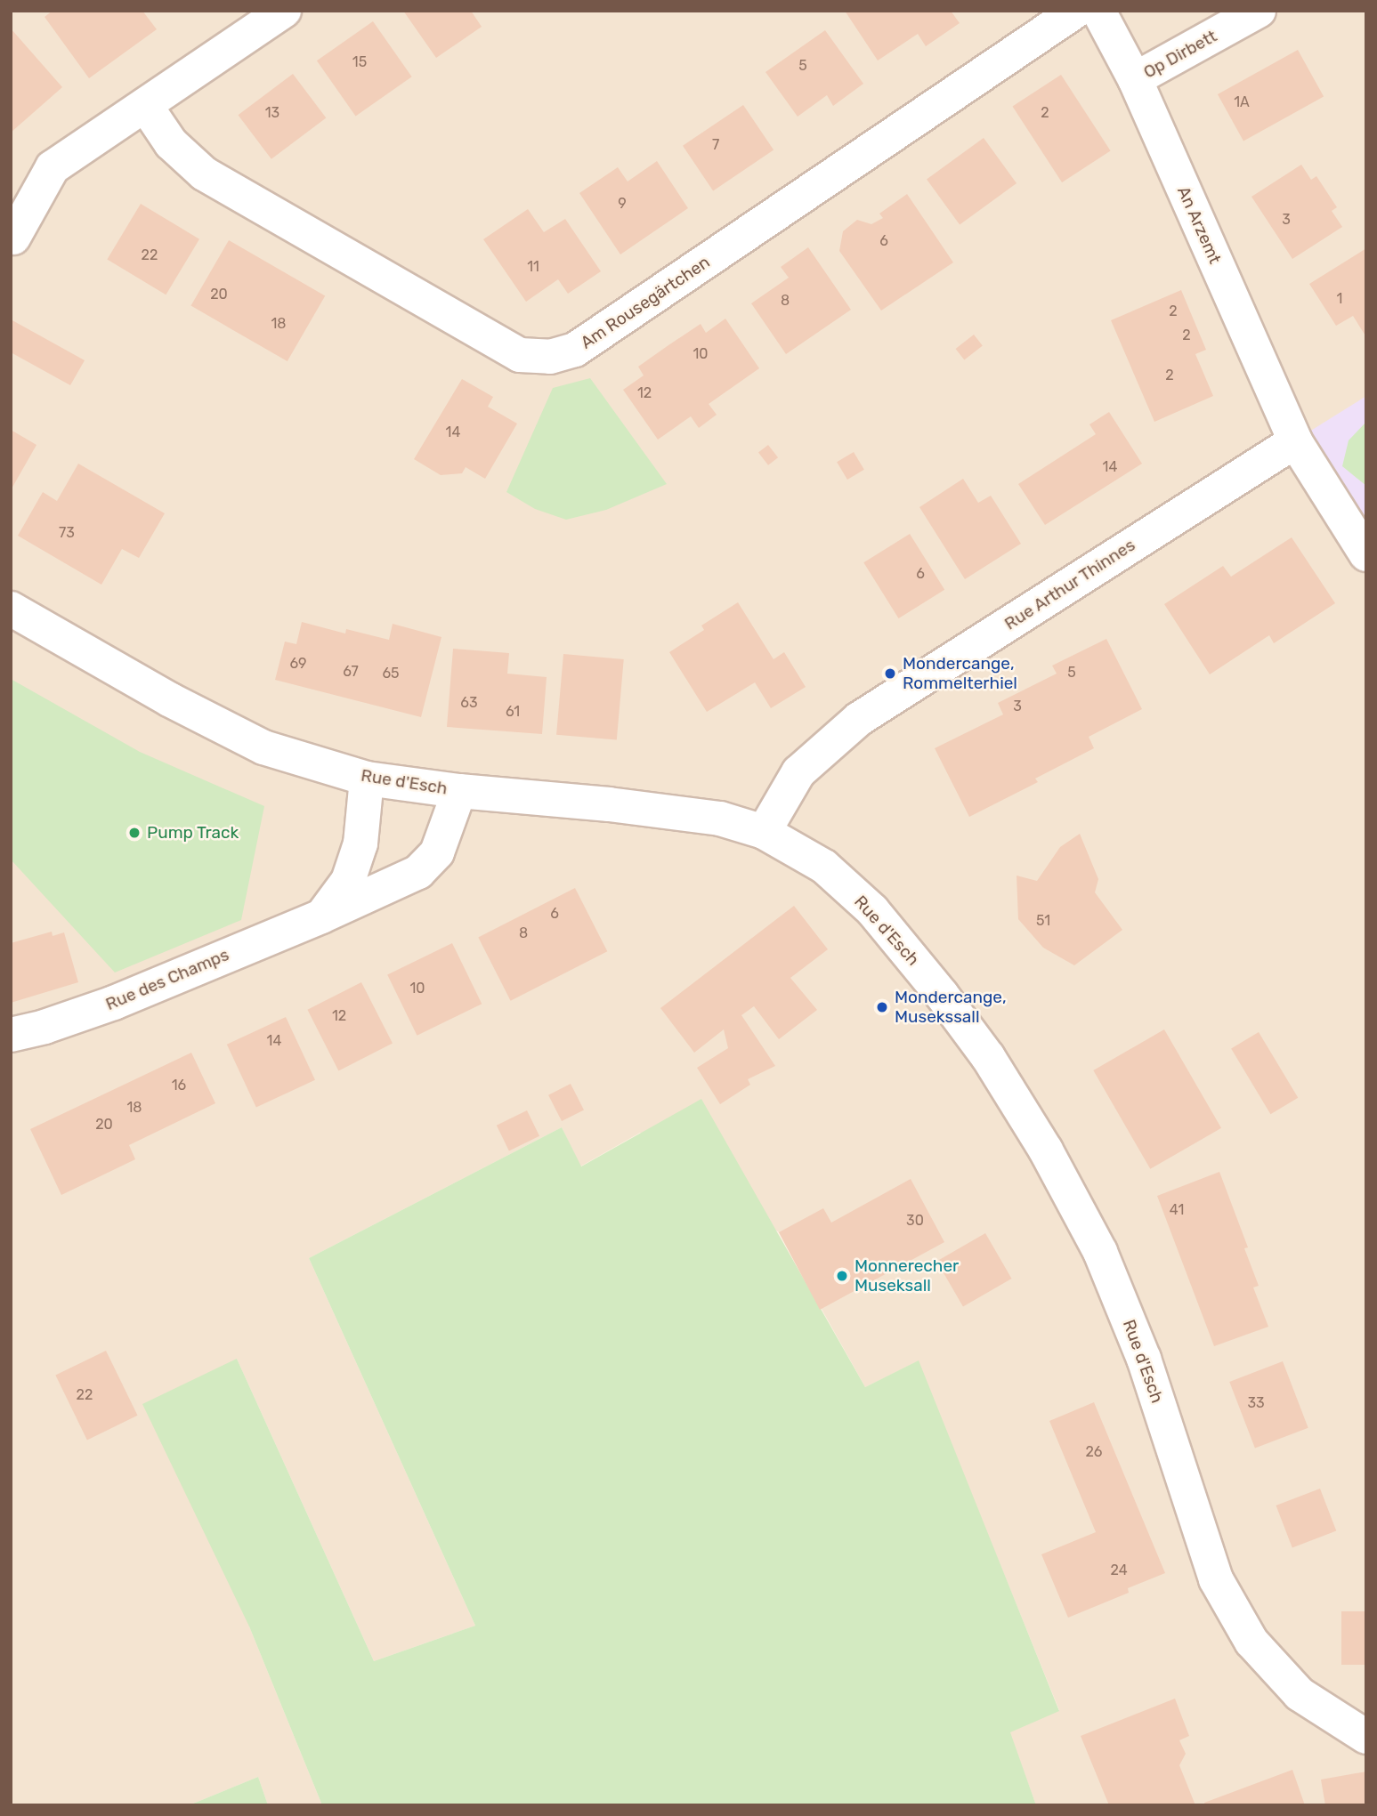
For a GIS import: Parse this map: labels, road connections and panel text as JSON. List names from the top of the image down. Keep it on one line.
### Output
{"streets":{"street":["Op Dirbett","An Arzemt","Am Rousegärtchen","Rue Arthur Thinnes","Rue d'Esch","Rue des Champs"]},"crossings":[["Op Dirbett","An Arzemt"],["An Arzemt","Rue Arthur Thinnes"],["Rue Arthur Thinnes","Rue d'Esch"],["Rue d'Esch","Rue des Champs"]],"places":["Mondercange, Rommelterhiel","Pump Track","Mondercange, Musekssall","Monnerecher Museksall"],"house_numbers":["15","5","1A","13","2","7","9","3","6","22","11","20","1","8","2","18","2","10","2","12","14","14","73","6","69","67","5","65","63","3","61","6","51","8","10","12","14","16","18","20","41","30","22","33","26","24"]}
